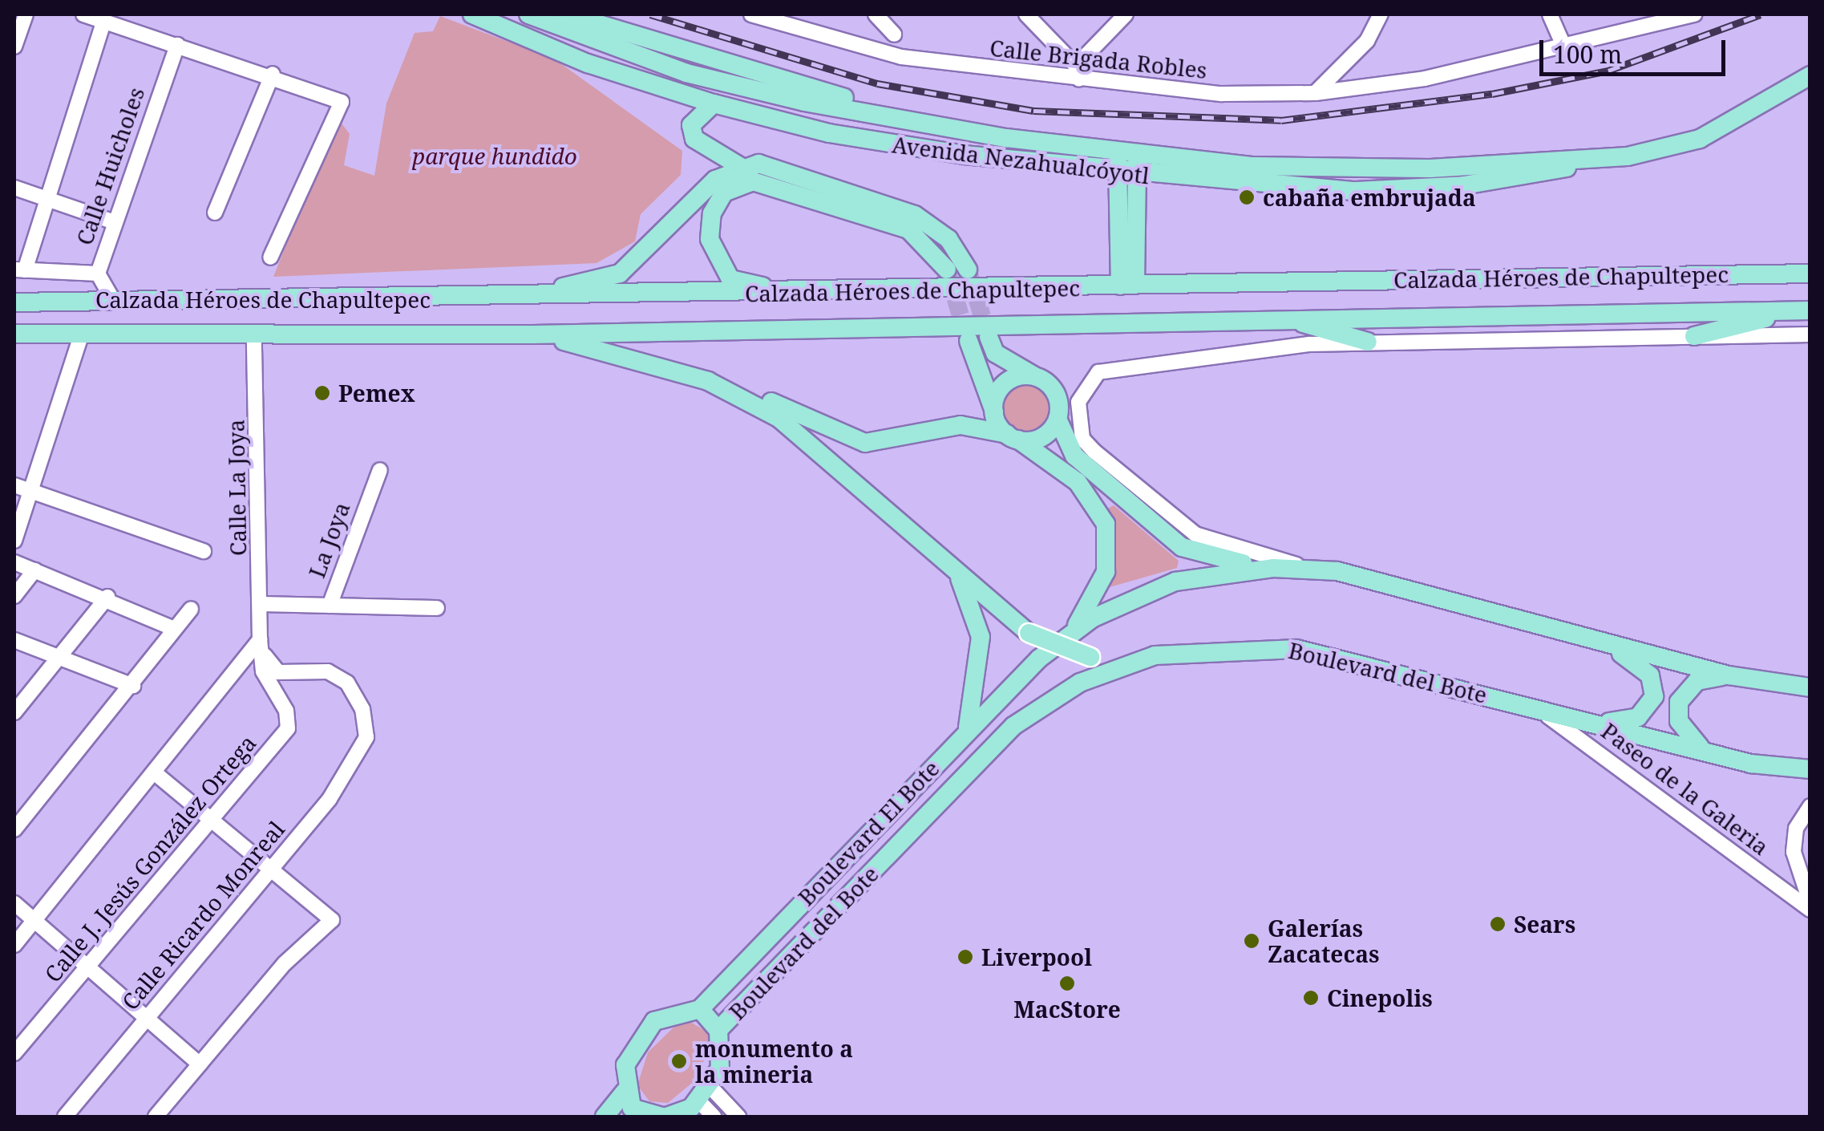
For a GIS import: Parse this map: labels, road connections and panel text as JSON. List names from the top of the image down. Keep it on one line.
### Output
{"streets":{"main road":["Avenida Nezahualcóyotl","Calzada Héroes de Chapultepec","Boulevard del Bote","Boulevard El Bote"],"street":["Calle Brigada Robles","Calle Huicholes","Calle La Joya","La Joya","Paseo de la Galeria","Calle J. Jesús González Ortega","Calle Ricardo Monreal"]},"crossings":[["Calle Huicholes","Calzada Héroes de Chapultepec"],["Calzada Héroes de Chapultepec","Calle La Joya"],["Calle La Joya","La Joya"],["Calle La Joya","Calle J. Jesús González Ortega"],["Calle La Joya","Calle Ricardo Monreal"],["Boulevard del Bote","Paseo de la Galeria"],["Boulevard del Bote","Boulevard El Bote"]],"parks":["parque hundido"],"places":["cabaña embrujada","Pemex","Sears","Galerías Zacatecas","Liverpool","MacStore","Cinepolis","monumento a la mineria"],"scale_bar":"100 m"}
